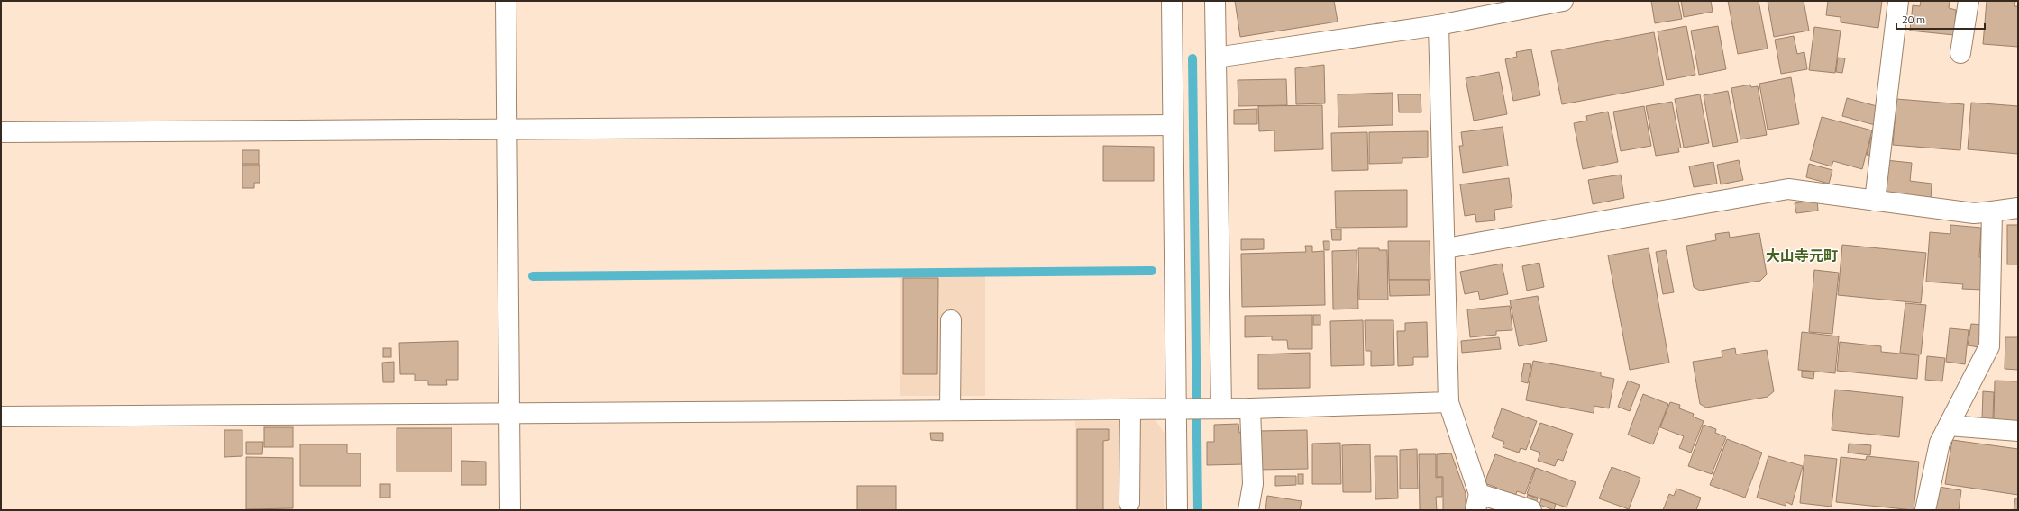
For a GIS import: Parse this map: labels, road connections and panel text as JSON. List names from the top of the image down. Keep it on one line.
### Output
{"districts":["大山寺元町"],"scale_bar":"20 m"}
